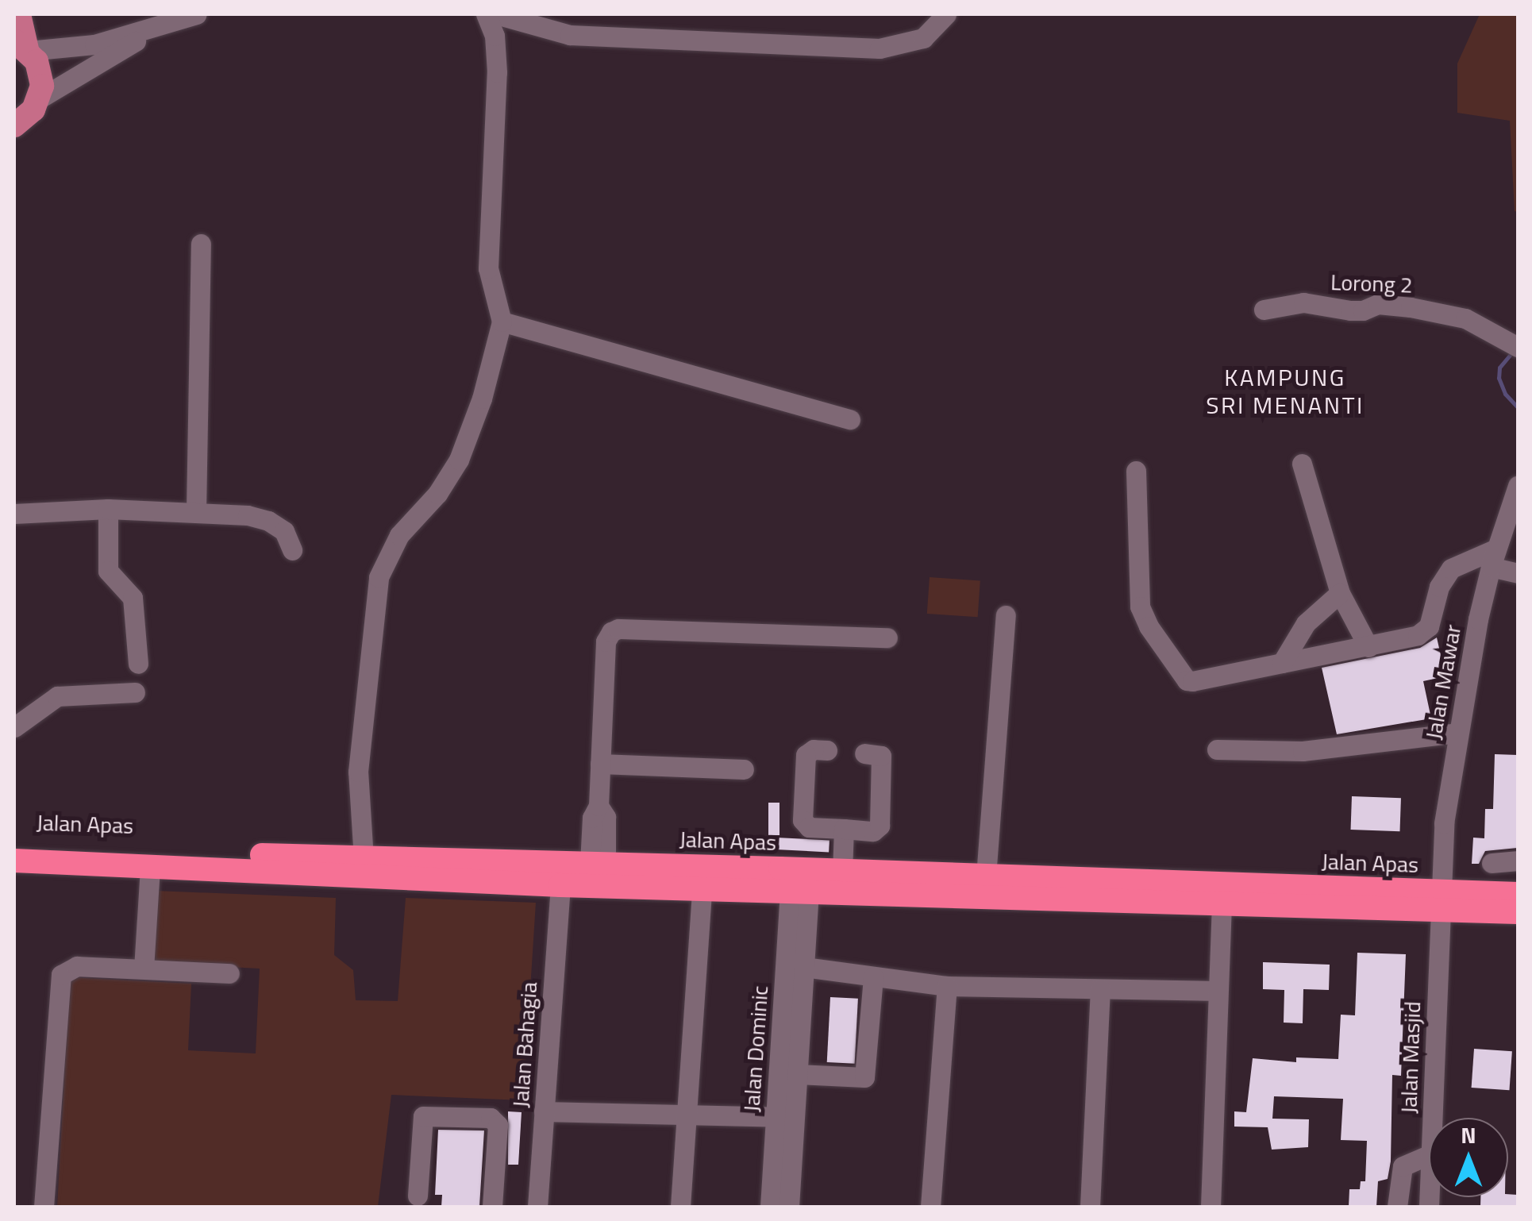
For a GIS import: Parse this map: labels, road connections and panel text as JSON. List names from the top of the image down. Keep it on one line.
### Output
{"streets":{"highway":["Jalan Apas"],"street":["Lorong 2","Jalan Mawar","Jalan Bahagia","Jalan Dominic","Jalan Masjid"]},"crossings":[["Jalan Mawar","Jalan Apas"],["Jalan Mawar","Jalan Masjid"],["Jalan Apas","Jalan Bahagia"],["Jalan Apas","Jalan Dominic"],["Jalan Apas","Jalan Masjid"]],"districts":["KAMPUNG SRI MENANTI"],"north":"top"}
